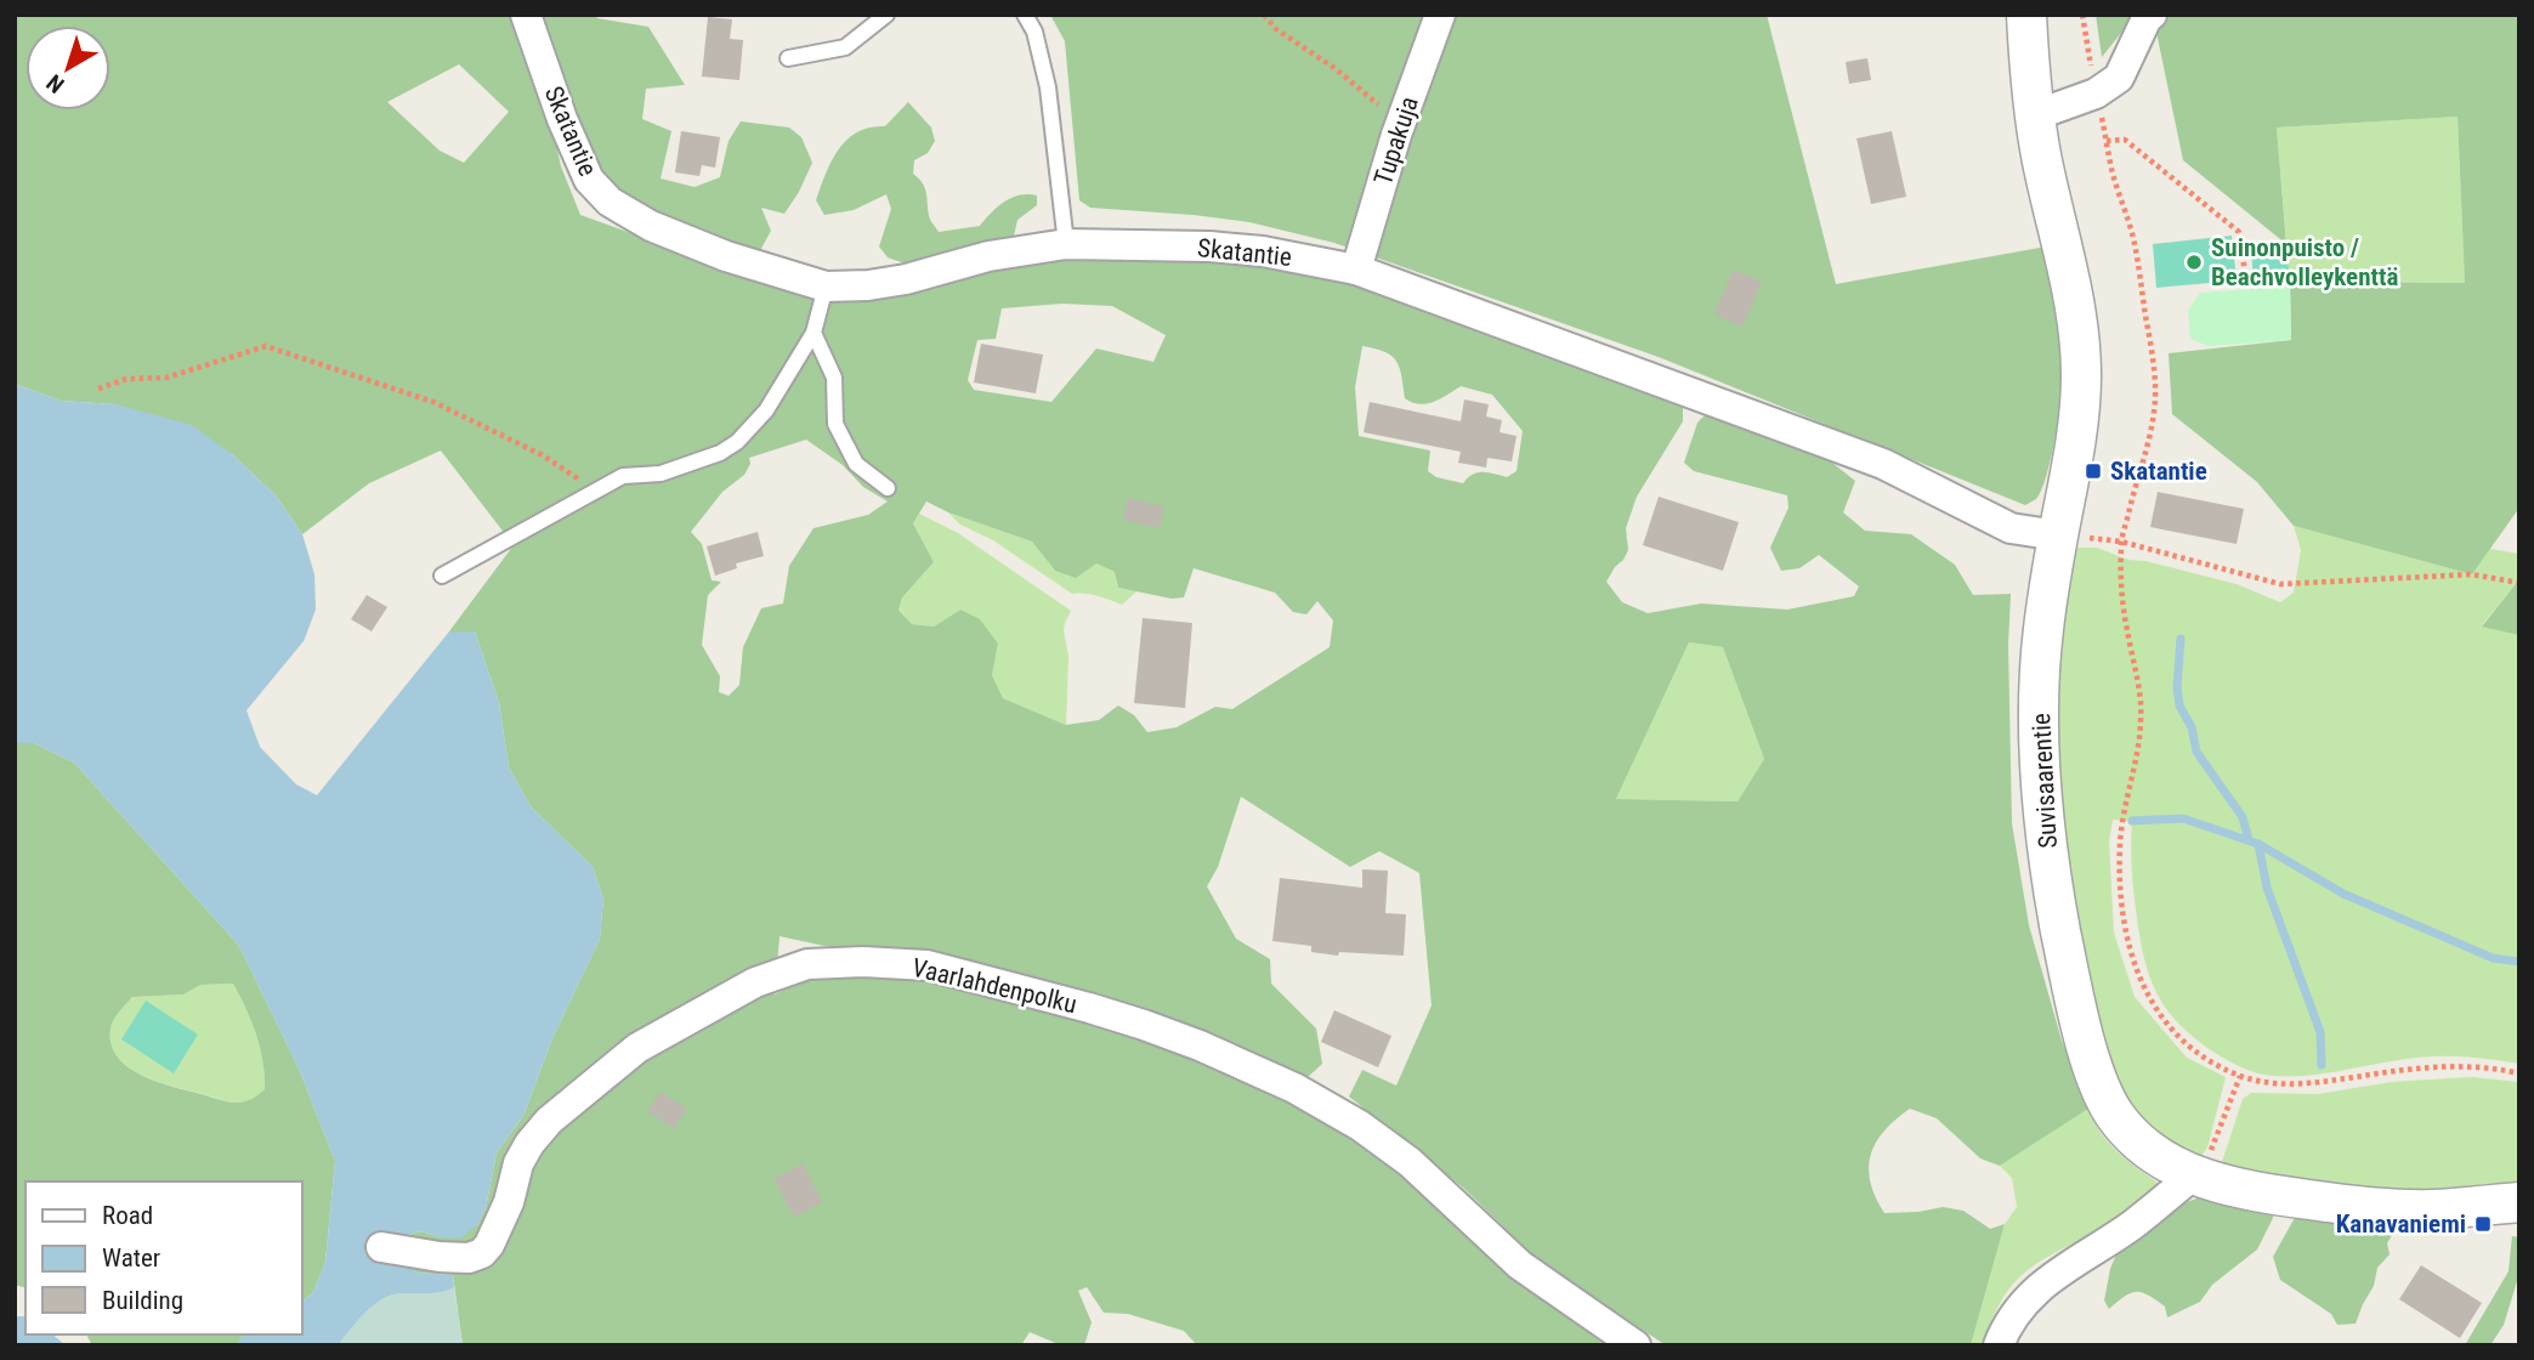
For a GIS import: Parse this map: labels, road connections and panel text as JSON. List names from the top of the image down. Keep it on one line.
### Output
{"streets":{"street":["Skatantie","Tupakuja","Suvisaarentie","Vaarlahdenpolku"]},"crossings":[["Skatantie","Tupakuja"],["Skatantie","Suvisaarentie"]],"places":{"other":["Suinonpuisto / Beachvolleykenttä"],"transit":["Skatantie","Kanavaniemi"]},"legend":["Road","Water","Building"],"north":"bottom left"}
